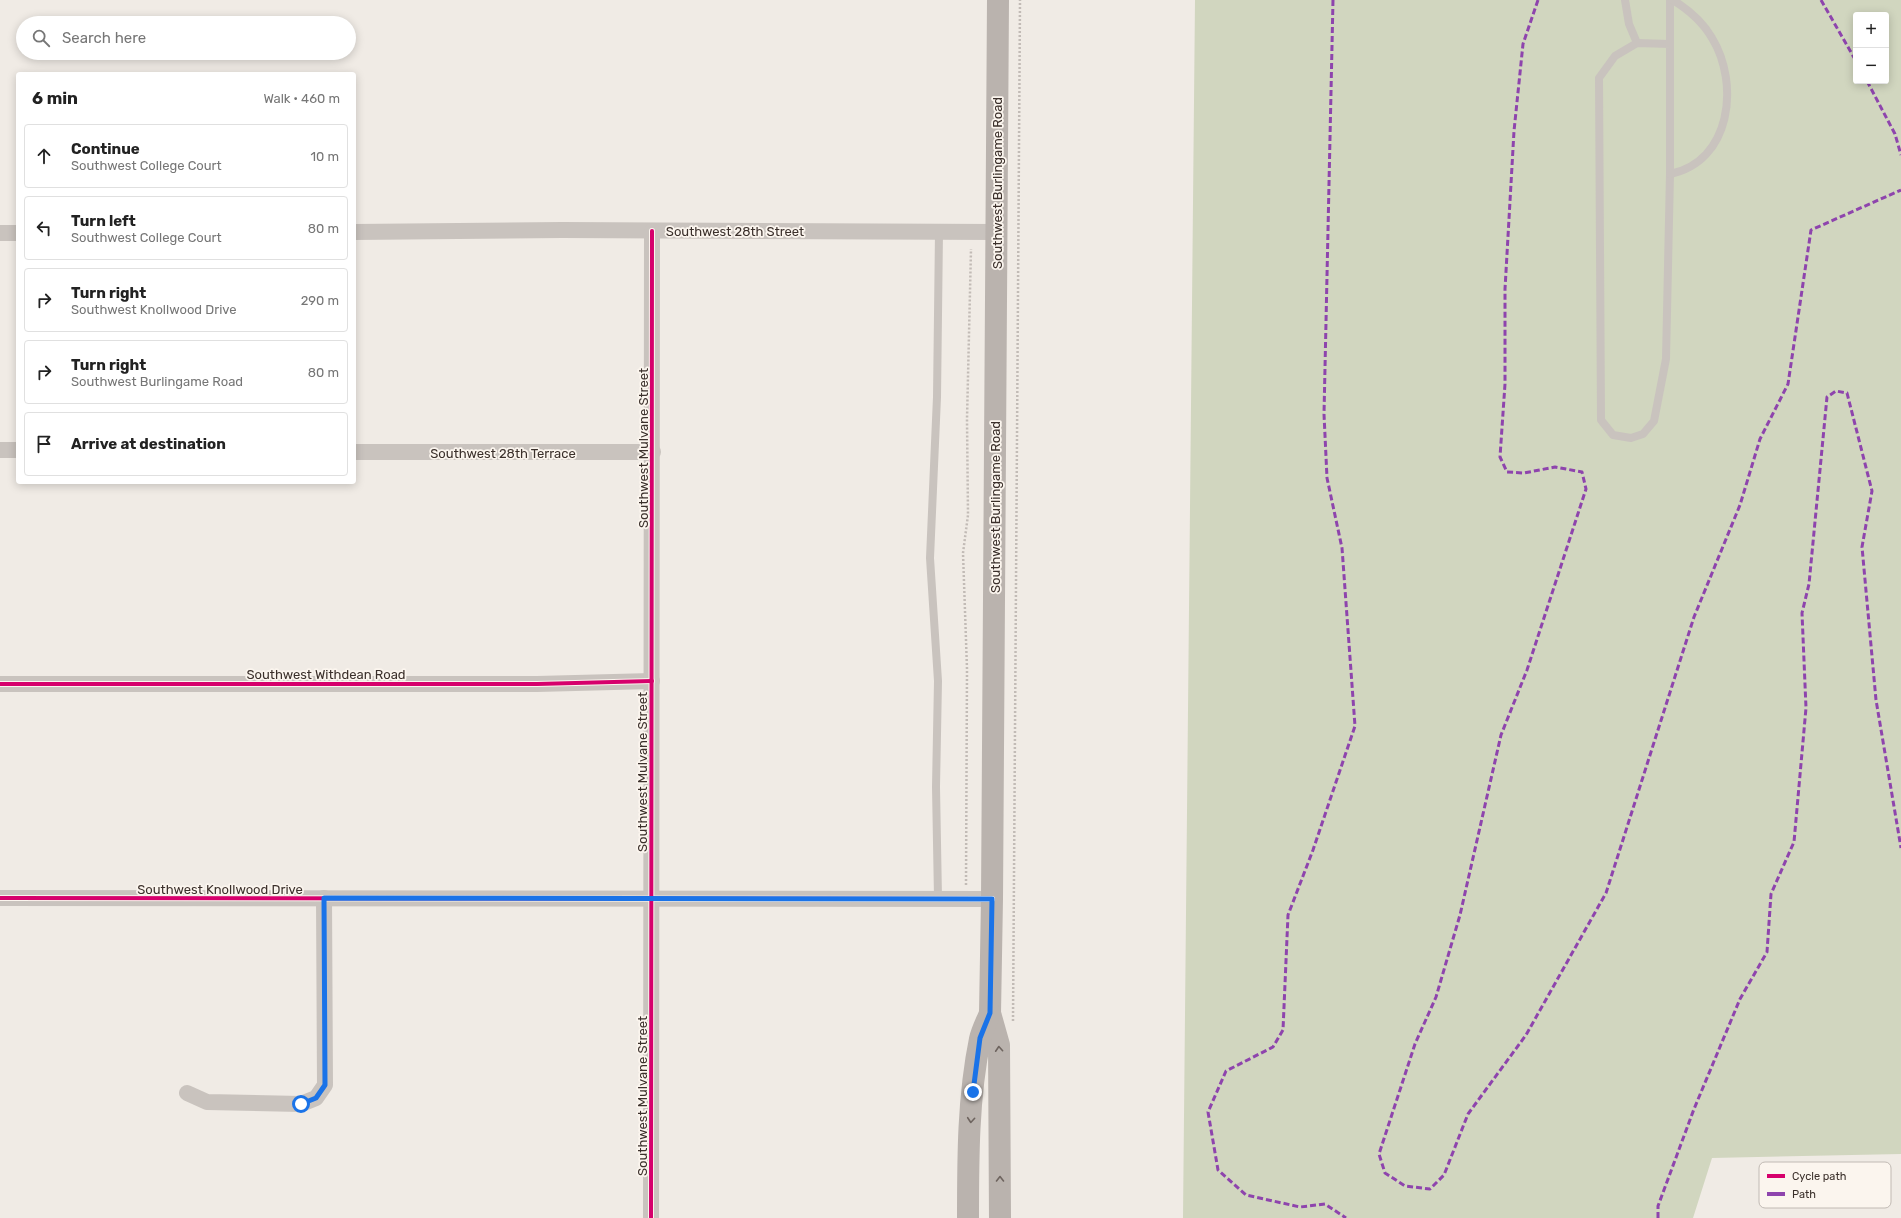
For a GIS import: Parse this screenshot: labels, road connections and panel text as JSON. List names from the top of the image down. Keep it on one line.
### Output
{"streets":{"main road":["Southwest Burlingame Road"],"street":["Southwest 28th Street","Southwest Mulvane Street","Southwest 28th Terrace","Southwest Withdean Road","Southwest Knollwood Drive"]},"crossings":[["Southwest Burlingame Road","Southwest 28th Street"],["Southwest Burlingame Road","Southwest Knollwood Drive"],["Southwest 28th Street","Southwest Mulvane Street"],["Southwest Mulvane Street","Southwest 28th Terrace"],["Southwest Mulvane Street","Southwest Withdean Road"],["Southwest Mulvane Street","Southwest Knollwood Drive"]],"legend":["Cycle path","Path"],"page":{"map_buttons":["+","−"],"search":"Search here","heading":["6 min","Walk · 460 m"],"list":[["Continue","Southwest College Court","10 m"],["Turn left","Southwest College Court","80 m"],["Turn right","Southwest Knollwood Drive","290 m"],["Turn right","Southwest Burlingame Road","80 m"],"Arrive at destination"]}}
